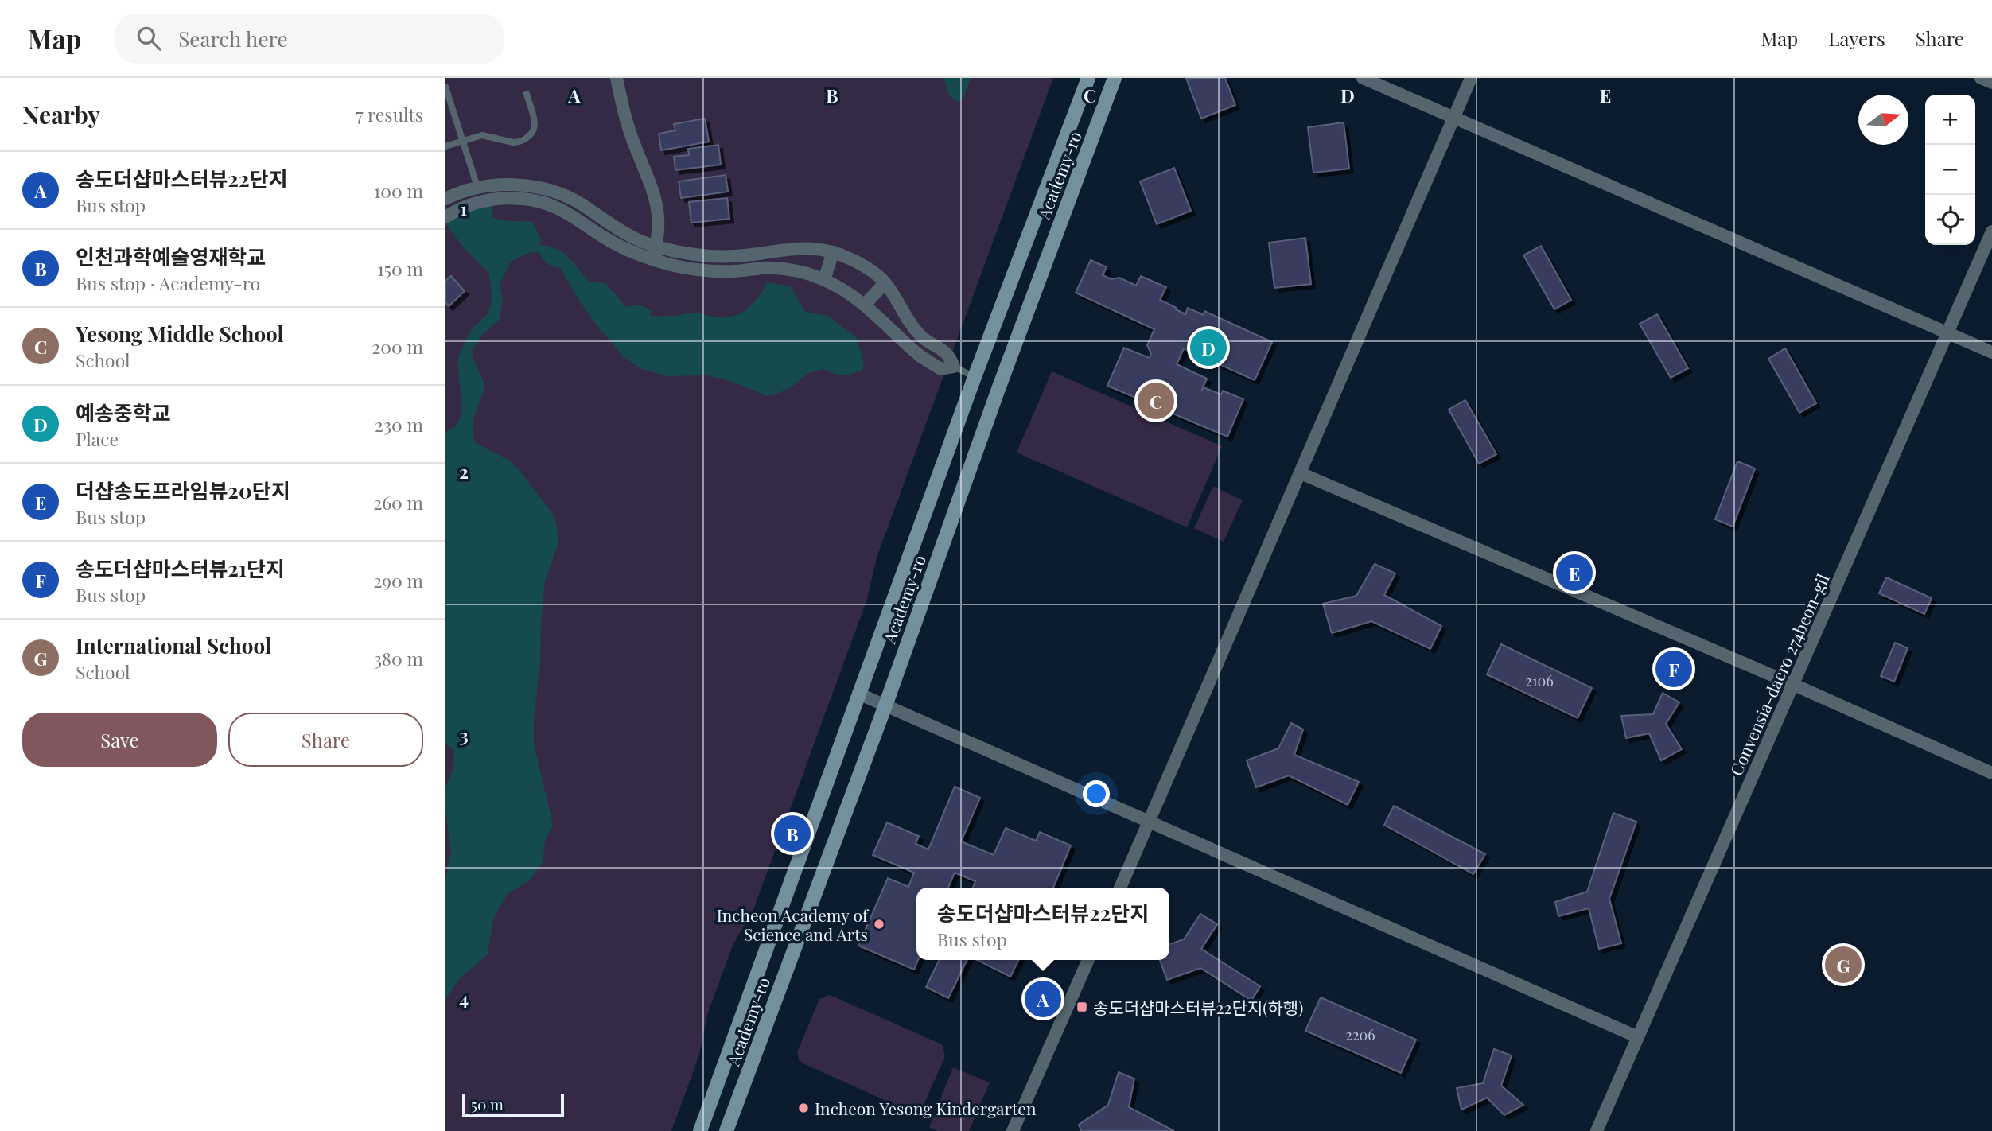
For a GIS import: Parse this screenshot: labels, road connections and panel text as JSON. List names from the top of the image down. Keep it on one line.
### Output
{"streets":{"main road":["Academy-ro"],"street":["Convensia-daero 274beon-gil"]},"places":{"other":["Incheon Academy of Science and Arts","Incheon Yesong Kindergarten"],"transit":["송도더샵마스터뷰22단지(하행)"]},"house_numbers":["2106","2206"],"scale_bar":"50 m","north":"right","page":{"header":"Map","search":"Search here","nav":["Map","Layers","Share"],"heading":["Nearby","7 results"],"map_buttons":["+","−"],"list":[{"mark":"A","name":"송도더샵마스터뷰22단지","note":"Bus stop","value":"100 m"},{"mark":"B","name":"인천과학예술영재학교","note":"Bus stop · Academy-ro","value":"150 m"},{"mark":"C","name":"Yesong Middle School","note":"School","value":"200 m"},{"mark":"D","name":"예송중학교","note":"Place","value":"230 m"},{"mark":"E","name":"더샵송도프라임뷰20단지","note":"Bus stop","value":"260 m"},{"mark":"F","name":"송도더샵마스터뷰21단지","note":"Bus stop","value":"290 m"},{"mark":"G","name":"International School","note":"School","value":"380 m"}],"pins":["D","C","E","F","B","G","A"],"buttons":["Save","Share"],"popup":["송도더샵마스터뷰22단지","Bus stop"],"scale":"50 m"},"grid":{"columns":["A","B","C","D","E"],"rows":["1","2","3","4"]}}
